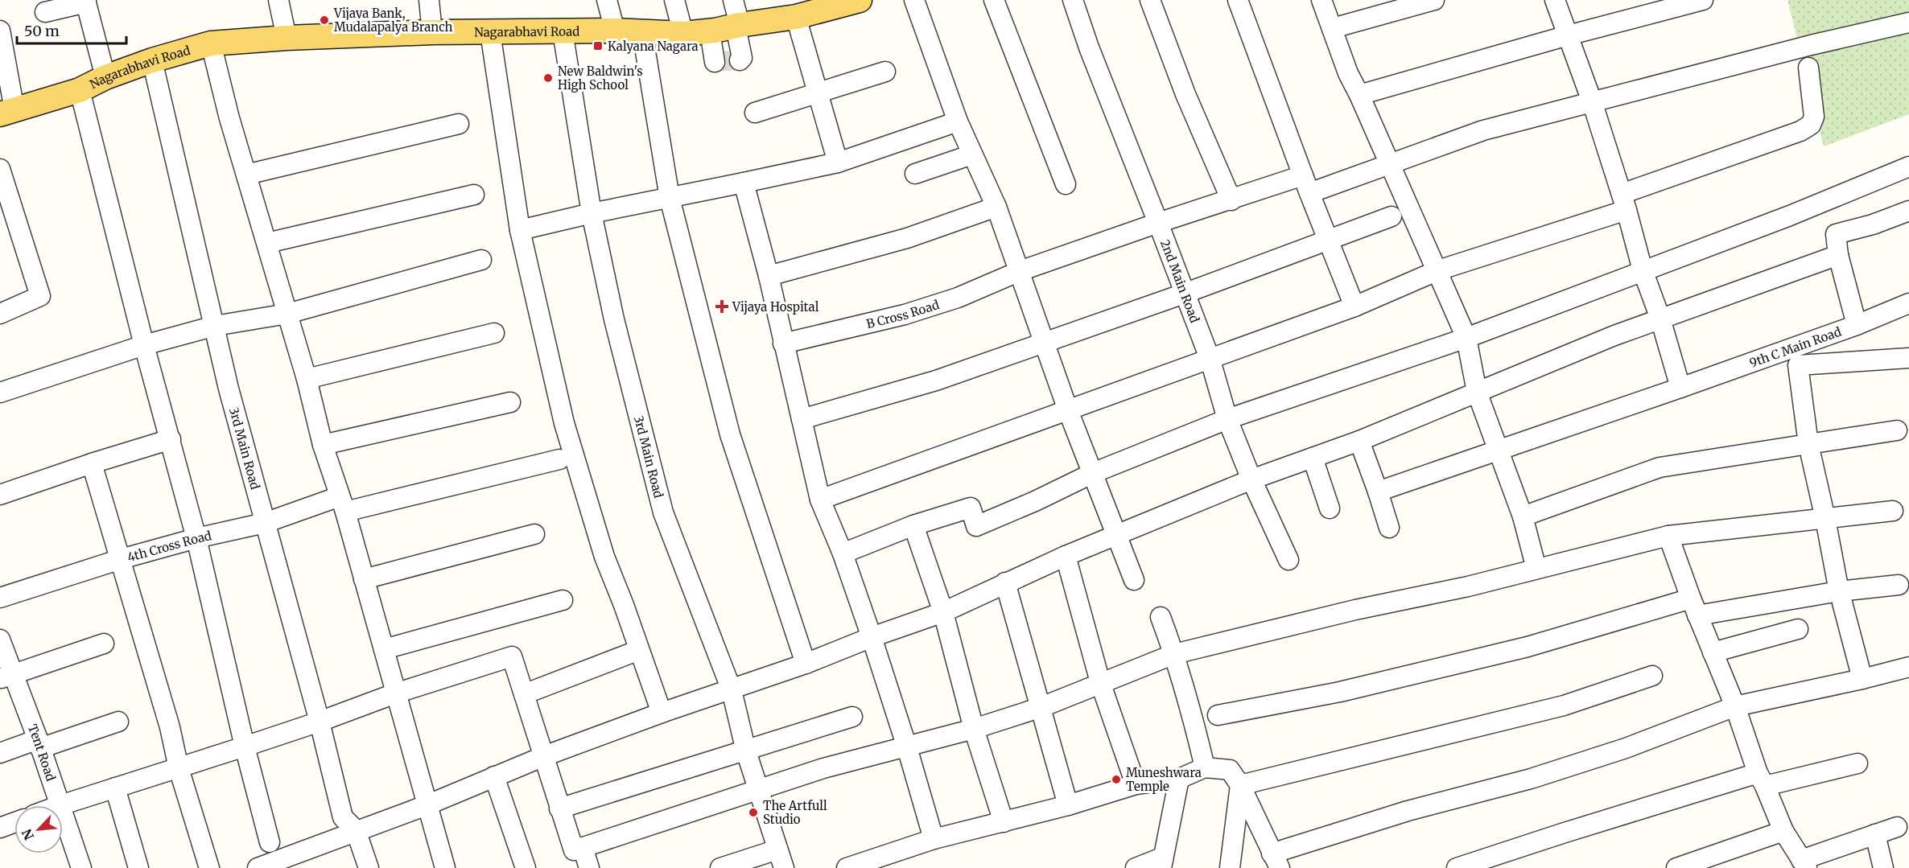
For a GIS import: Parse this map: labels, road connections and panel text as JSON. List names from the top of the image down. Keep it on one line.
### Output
{"streets":{"main road":["Nagarabhavi Road"],"street":["2nd Main Road","B Cross Road","9th C Main Road","3rd Main Road","4th Cross Road","Tent Road"]},"crossings":[["Nagarabhavi Road","3rd Main Road"],["2nd Main Road","B Cross Road"],["3rd Main Road","4th Cross Road"]],"places":{"other":["Vijaya Bank, Mudalapalya Branch","New Baldwin's High School","Muneshwara Temple","The Artfull Studio"],"transit":["Kalyana Nagara"],"health":["Vijaya Hospital"]},"scale_bar":"50 m","north":"bottom left"}
